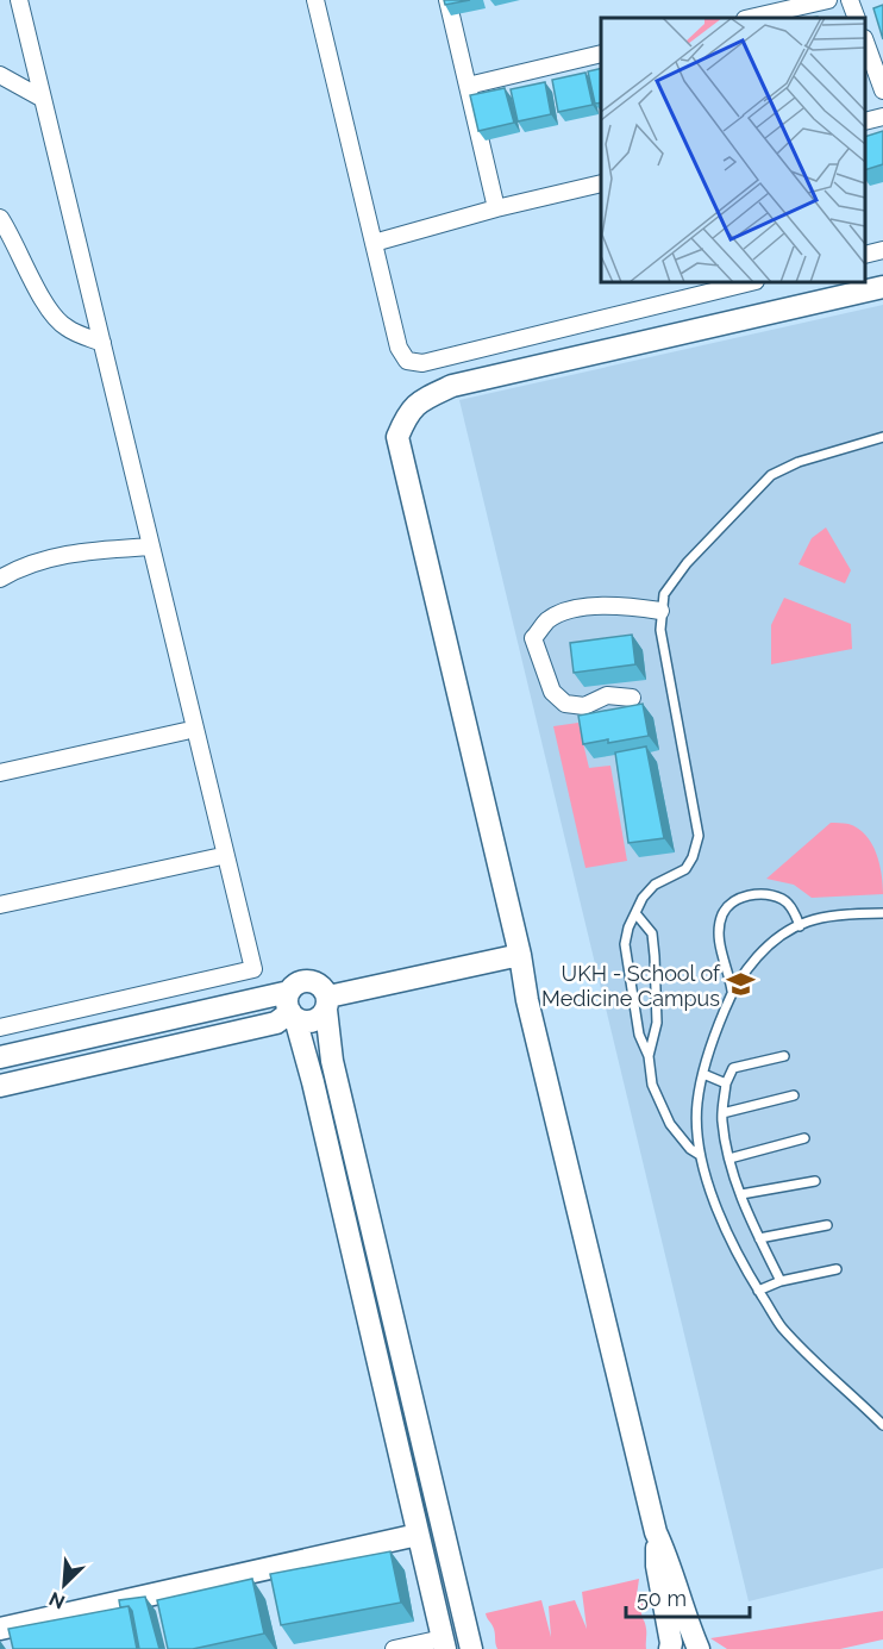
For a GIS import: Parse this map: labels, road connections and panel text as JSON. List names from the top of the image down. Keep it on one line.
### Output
{"places":{"school or university":["UKH - School of Medicine Campus"]},"scale_bar":"50 m","north":"bottom left"}
